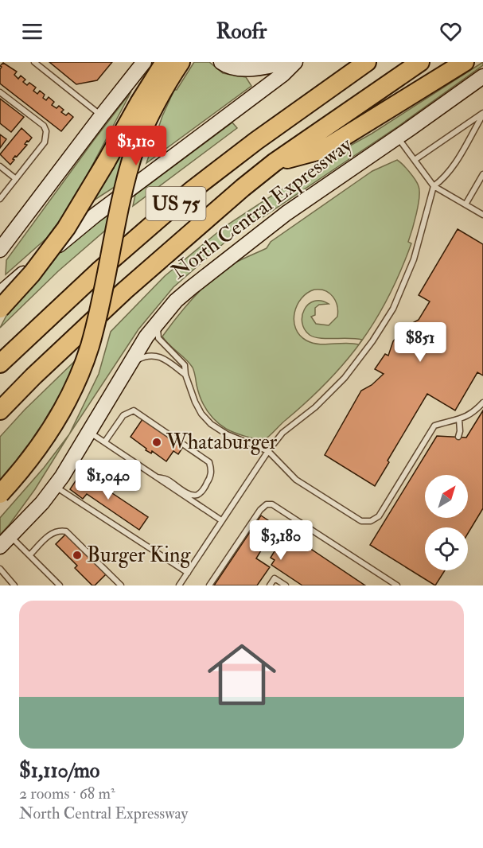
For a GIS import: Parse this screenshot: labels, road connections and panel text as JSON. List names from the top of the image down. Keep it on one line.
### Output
{"streets":{"highway":["US 75","North Central Expressway"]},"places":["Whataburger","Burger King"],"north":"top right","page":{"header":"Roofr","price":["$1,110","$851","$1,040","$3,180"],"list":[{"name":"$1,110/mo","note":"2 rooms · 68 m² · North Central Expressway"}]}}
